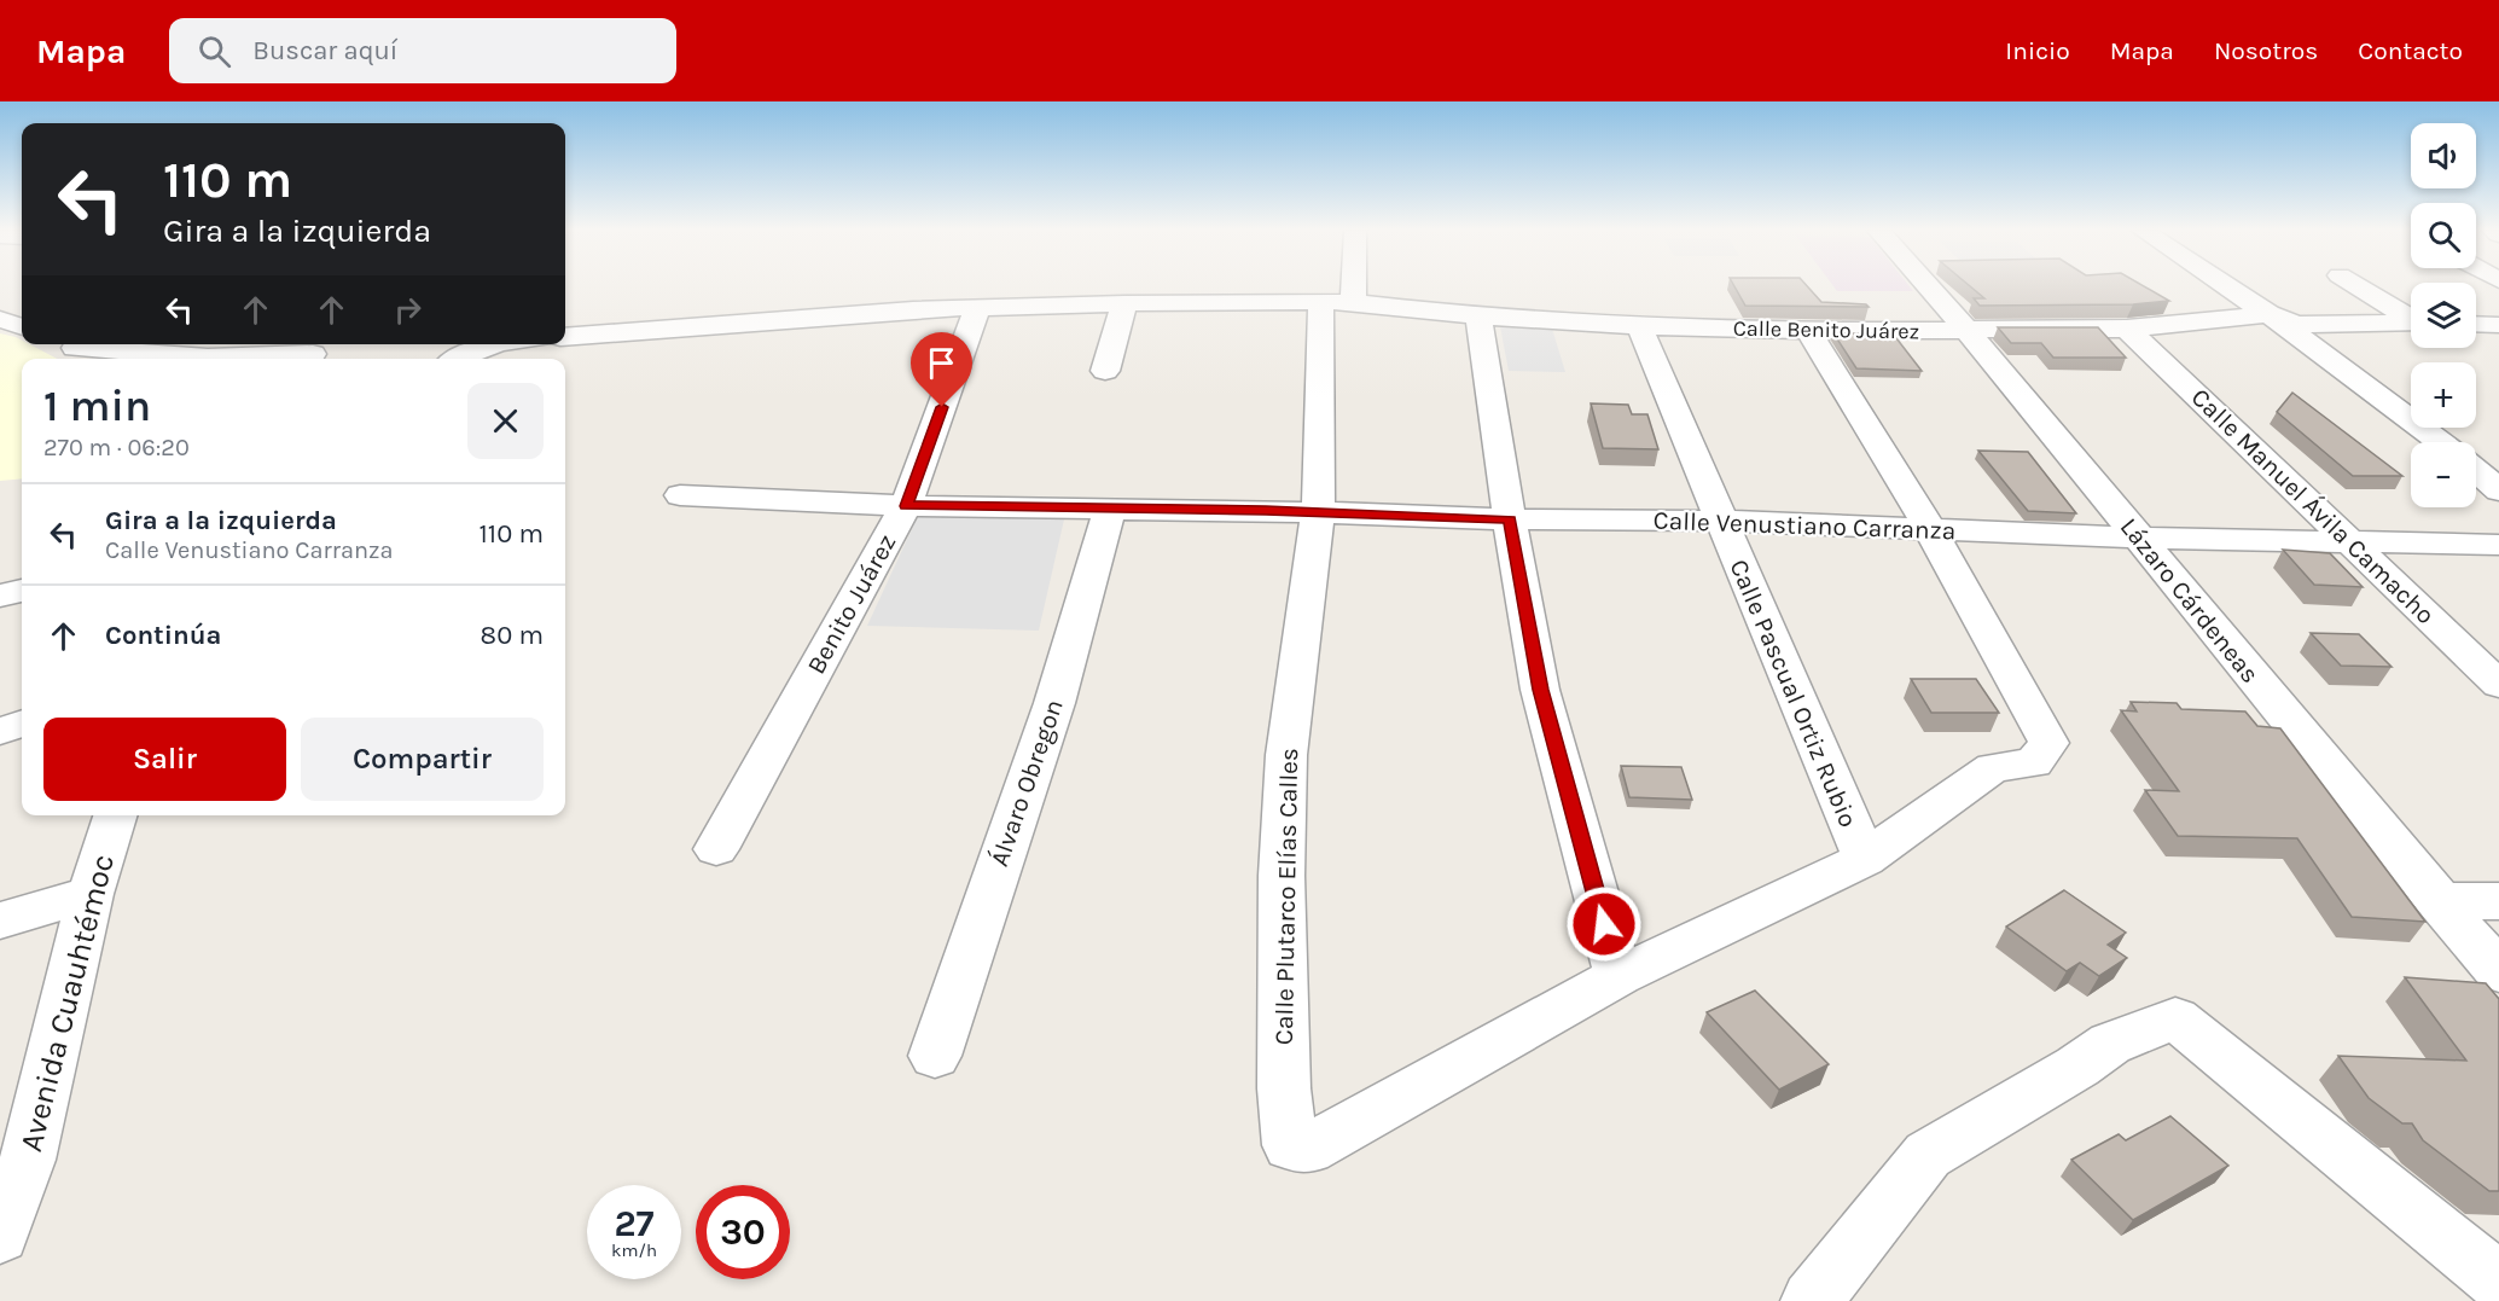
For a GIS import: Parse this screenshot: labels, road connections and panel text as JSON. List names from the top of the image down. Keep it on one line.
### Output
{"streets":{"street":["Calle Benito Juárez","Calle Manuel Ávila Camacho","Calle Venustiano Carranza","Lázaro Cárdeneas","Benito Juárez","Calle Pascual Ortiz Rubio","Álvaro Obregon","Calle Plutarco Elías Calles","Avenida Cuauhtémoc"]},"crossings":[["Calle Benito Juárez","Calle Manuel Ávila Camacho"],["Calle Benito Juárez","Lázaro Cárdeneas"],["Calle Benito Juárez","Benito Juárez"],["Calle Benito Juárez","Calle Pascual Ortiz Rubio"],["Calle Benito Juárez","Calle Plutarco Elías Calles"],["Calle Manuel Ávila Camacho","Calle Venustiano Carranza"],["Calle Venustiano Carranza","Lázaro Cárdeneas"],["Calle Venustiano Carranza","Benito Juárez"],["Calle Venustiano Carranza","Calle Pascual Ortiz Rubio"],["Calle Venustiano Carranza","Álvaro Obregon"],["Calle Venustiano Carranza","Calle Plutarco Elías Calles"]],"page":{"header":"Mapa","search":"Buscar aquí","nav":["Inicio","Mapa","Nosotros","Contacto"],"map_buttons":["+","−"],"turn":["110 m","Gira a la izquierda"],"heading":["1 min","270 m · 06:20"],"list":[{"name":"Gira a la izquierda","note":"Calle Venustiano Carranza","value":"110 m"},{"name":"Continúa","value":"80 m"}],"buttons":["Salir","Compartir"],"speed":"27 km/h","limit":"30"}}
